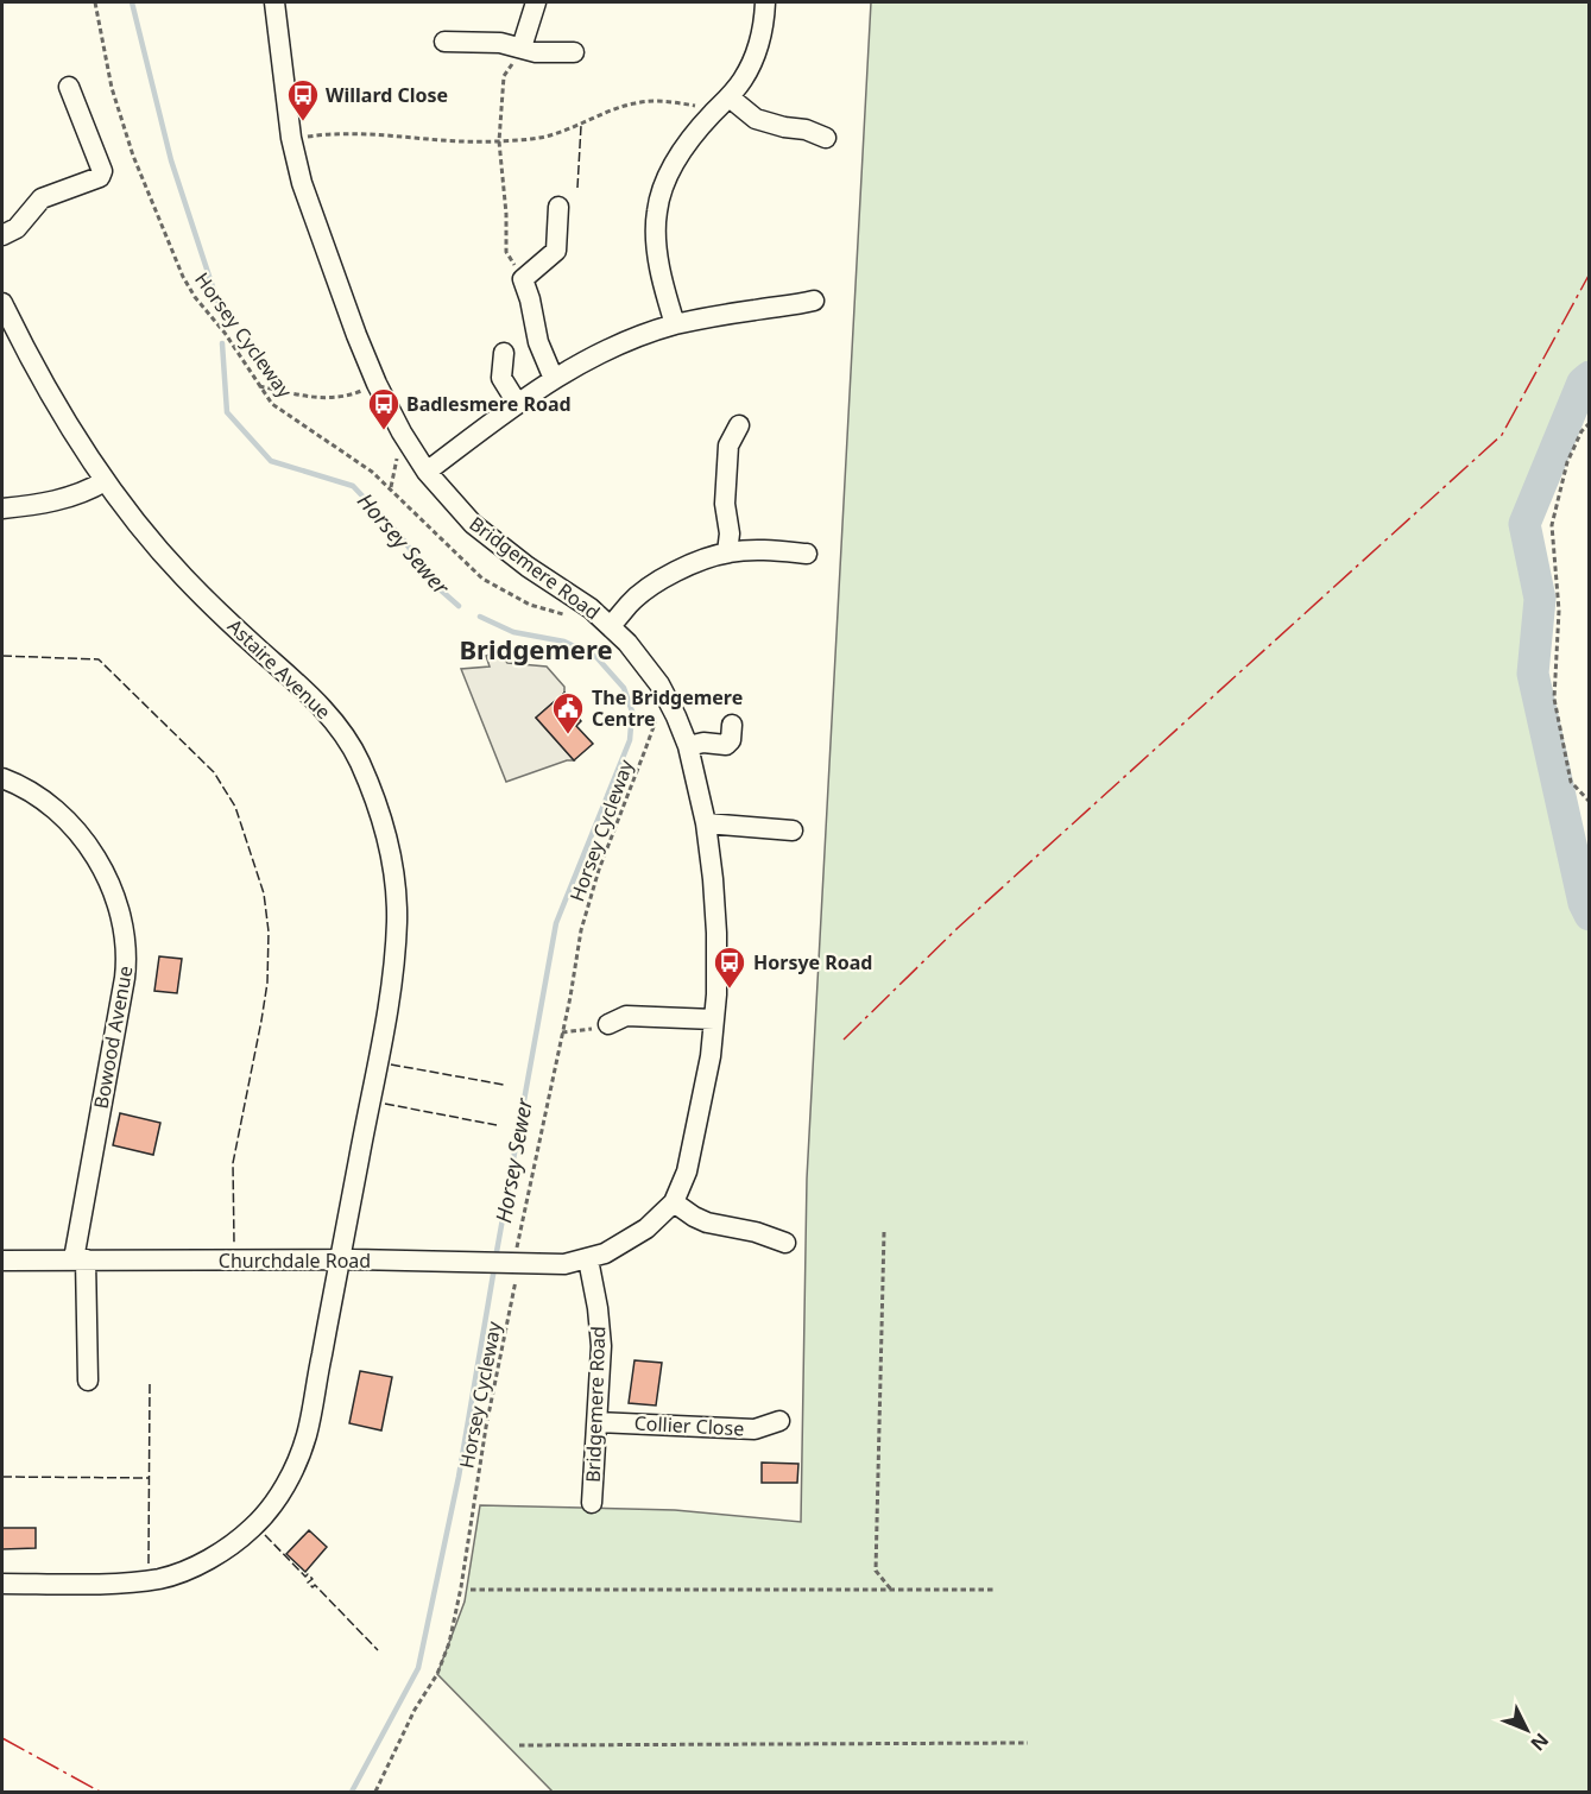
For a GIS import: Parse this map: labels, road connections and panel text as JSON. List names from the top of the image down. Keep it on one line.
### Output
{"streets":{"street":["Bridgemere Road","Astaire Avenue","Bowood Avenue","Churchdale Road","Collier Close"],"path":["Horsey Cycleway"]},"crossings":[["Horsey Cycleway","Churchdale Road"],["Bridgemere Road","Churchdale Road"],["Bridgemere Road","Collier Close"],["Astaire Avenue","Churchdale Road"],["Bowood Avenue","Churchdale Road"]],"districts":["Bridgemere"],"water":["Horsey Sewer"],"places":{"bus stop":["Willard Close","Badlesmere Road","Horsye Road"],"public building":["The Bridgemere Centre"]},"north":"bottom right"}
